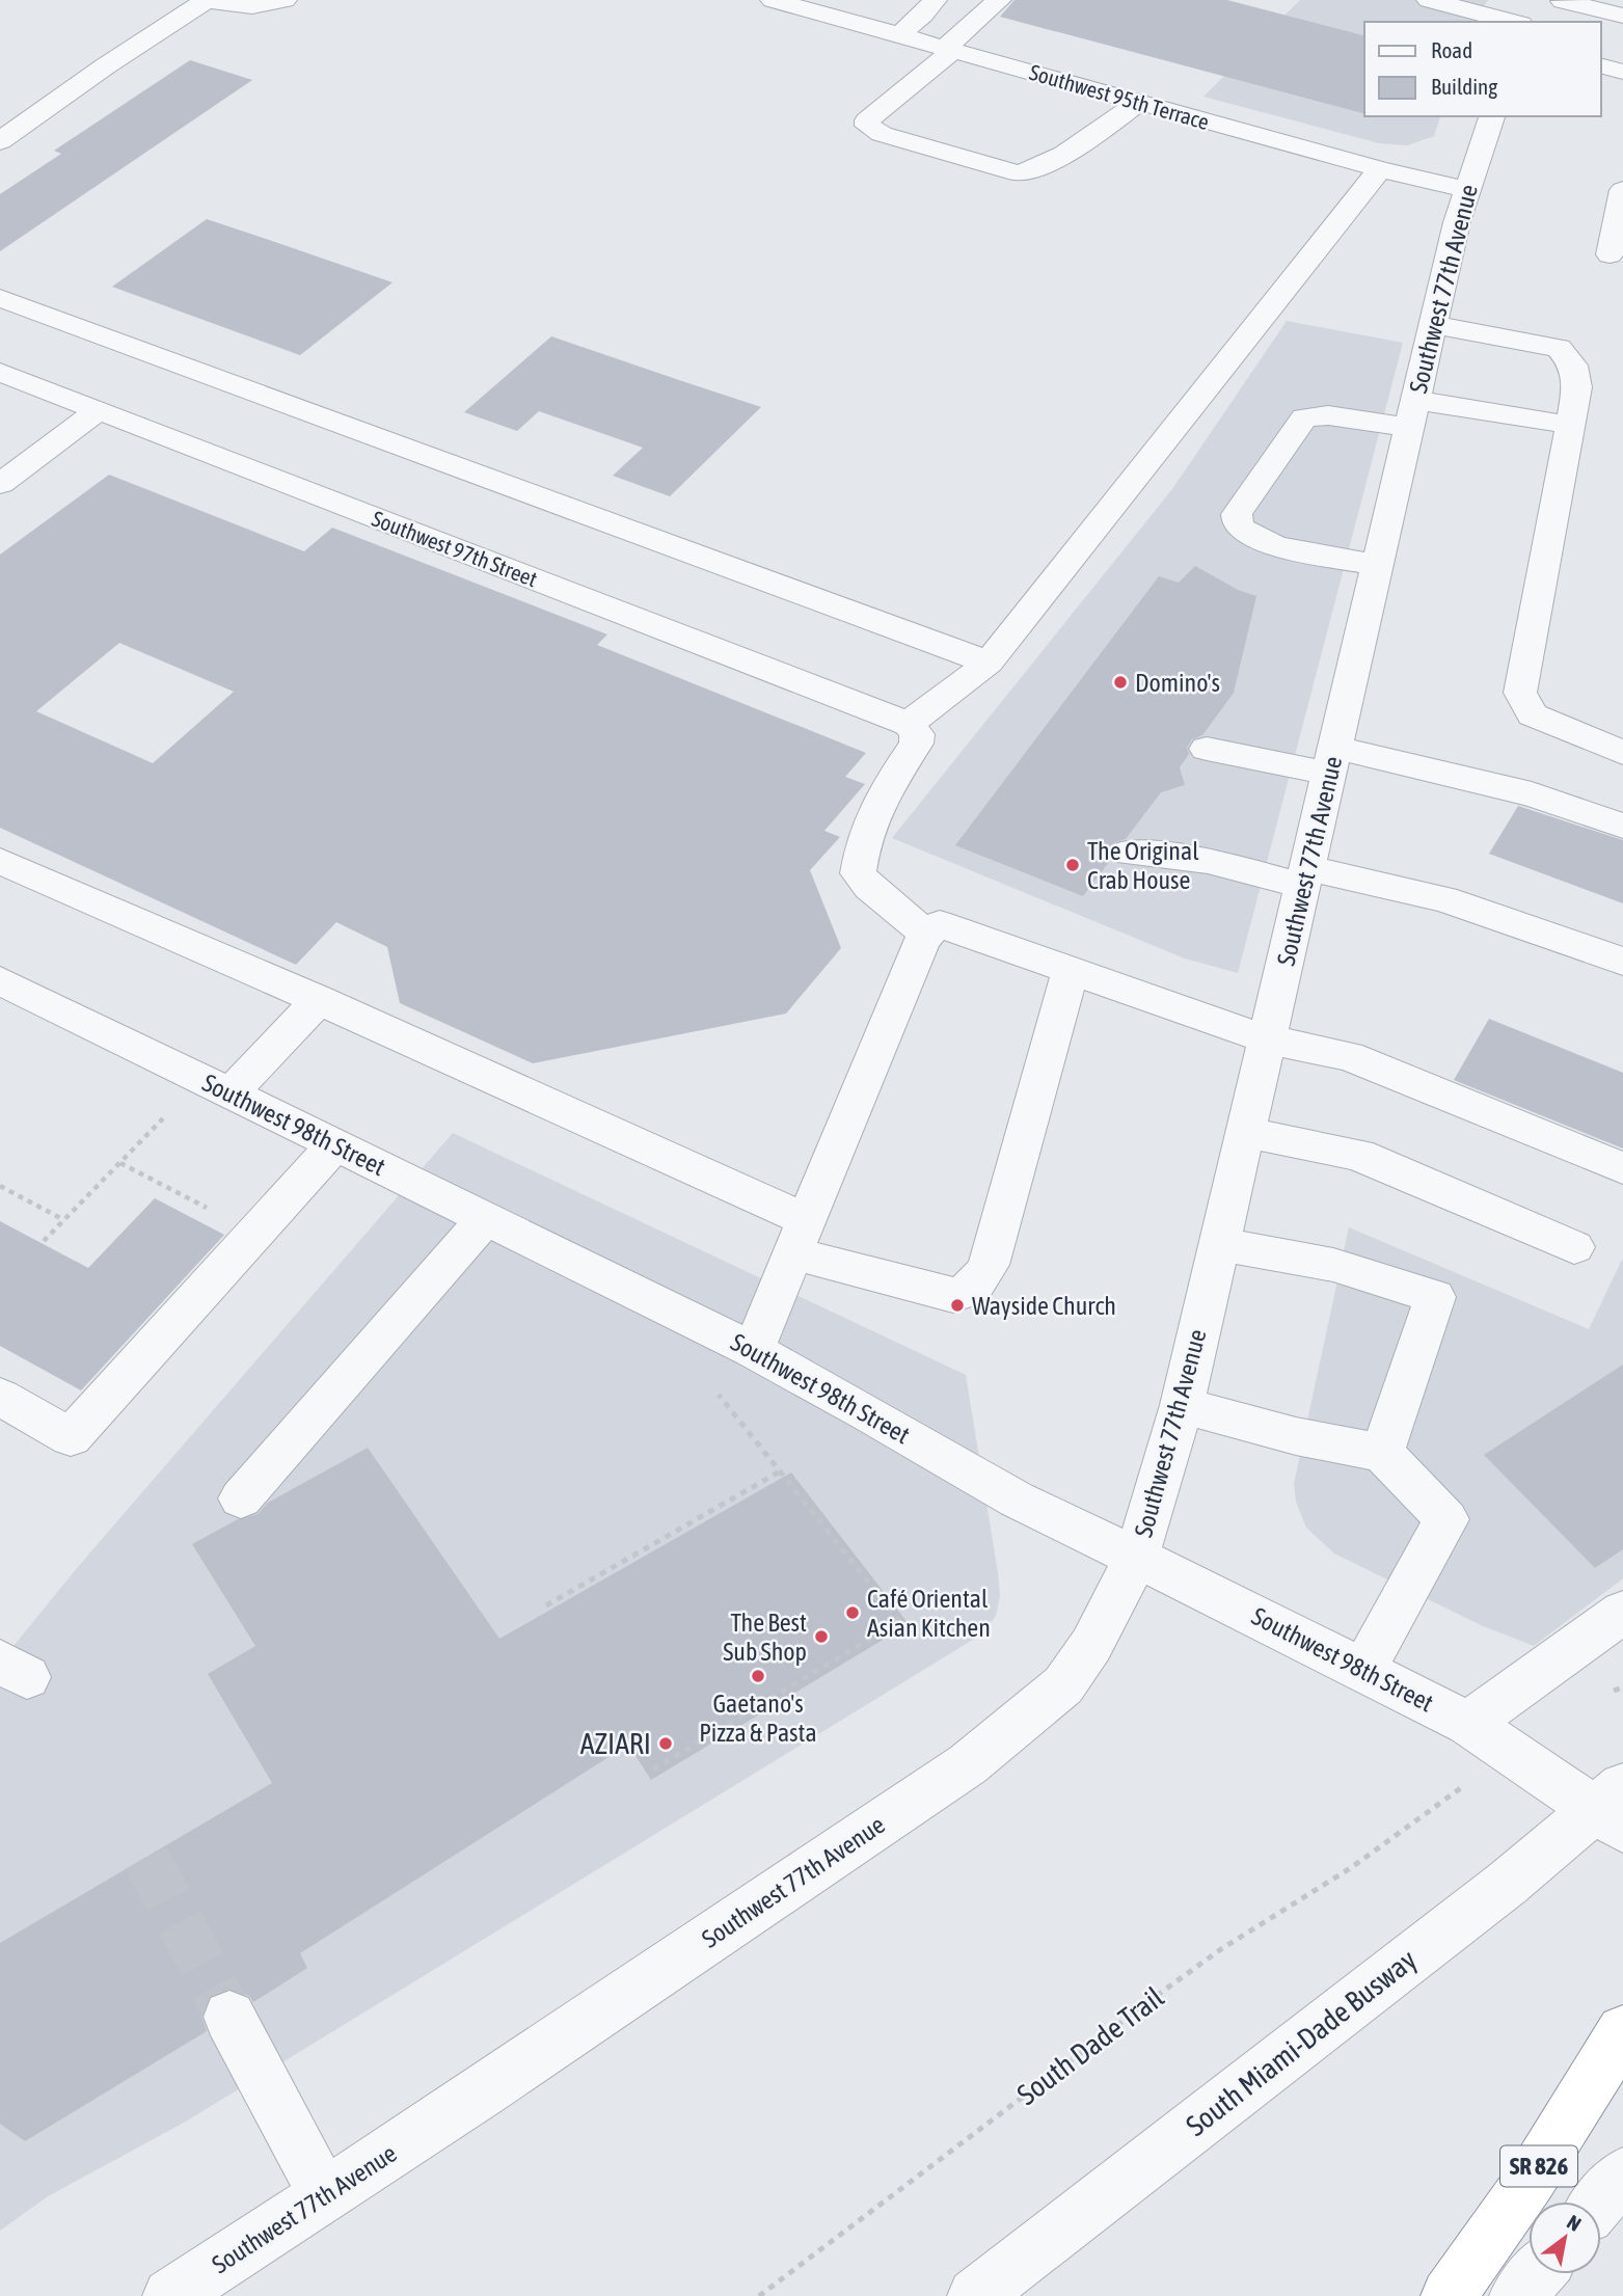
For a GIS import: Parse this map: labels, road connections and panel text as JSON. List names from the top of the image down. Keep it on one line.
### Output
{"streets":{"highway":["SR 826"],"street":["Southwest 95th Terrace","Southwest 77th Avenue","Southwest 97th Street","Southwest 98th Street","South Miami-Dade Busway"],"path":["South Dade Trail"]},"crossings":[["Southwest 95th Terrace","Southwest 77th Avenue"],["Southwest 77th Avenue","Southwest 98th Street"],["Southwest 98th Street","South Miami-Dade Busway"]],"places":["Domino's","The Original Crab House","Wayside Church","Café Oriental Asian Kitchen","The Best Sub Shop","Gaetano's Pizza & Pasta","AZIARI"],"legend":["Road","Building"],"north":"top right"}
